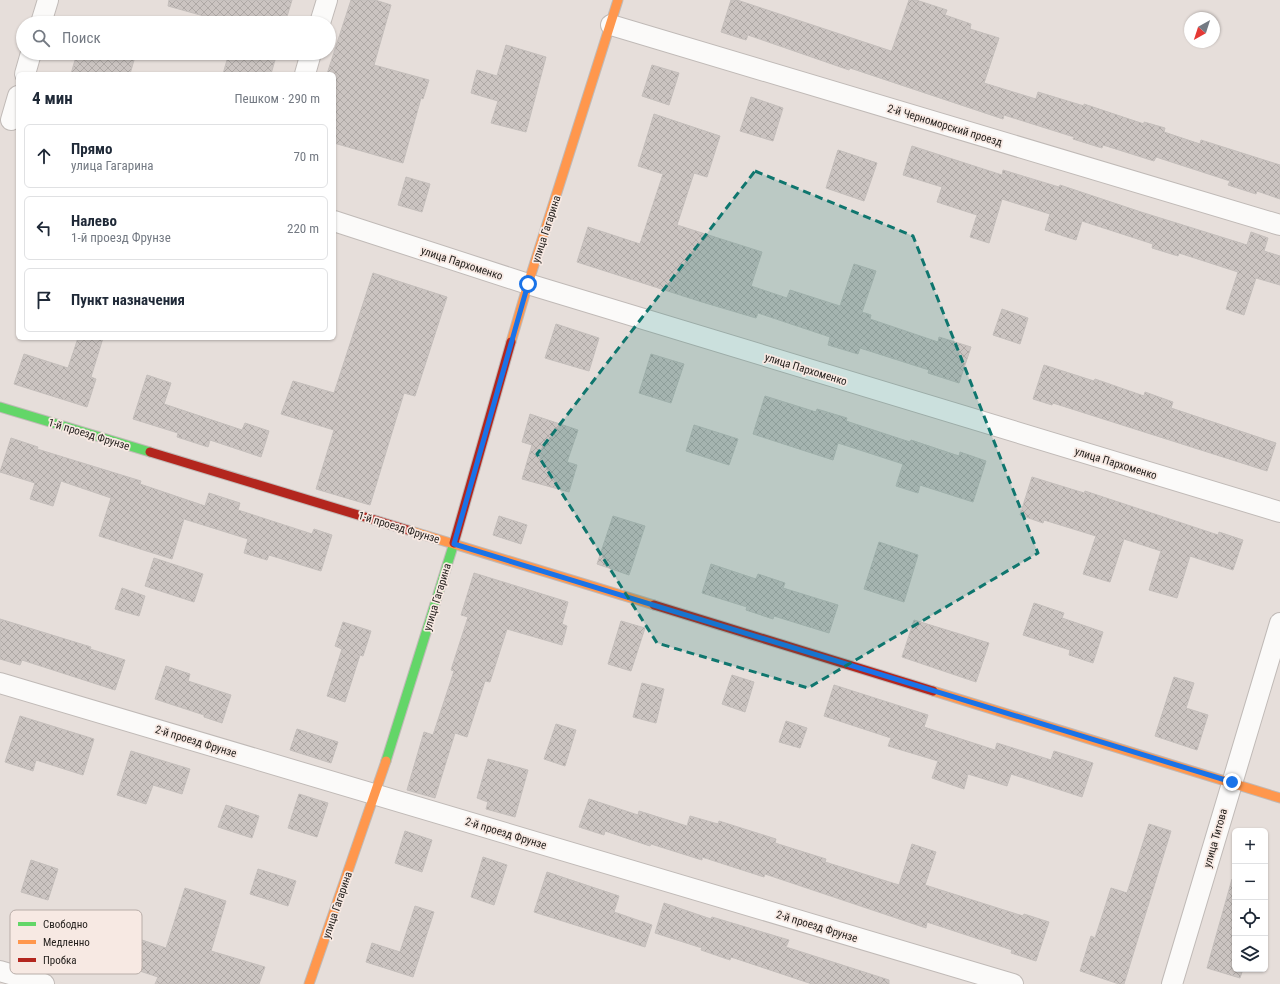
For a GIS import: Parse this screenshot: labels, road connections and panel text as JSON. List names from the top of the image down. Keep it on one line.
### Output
{"streets":{"street":["2-й Черноморский проезд","улица Гагарина","улица Пархоменко","1-й проезд Фрунзе","2-й проезд Фрунзе","улица Титова"]},"crossings":[["2-й Черноморский проезд","улица Гагарина"],["улица Гагарина","улица Пархоменко"],["улица Гагарина","1-й проезд Фрунзе"],["улица Гагарина","2-й проезд Фрунзе"],["1-й проезд Фрунзе","улица Титова"]],"legend":["Свободно","Медленно","Пробка"],"north":"bottom left","page":{"search":"Поиск","heading":["4 мин","Пешком · 290 m"],"list":[["Прямо","улица Гагарина","70 m"],["Налево","1-й проезд Фрунзе","220 m"],"Пункт назначения"],"map_buttons":["+","−"]}}
